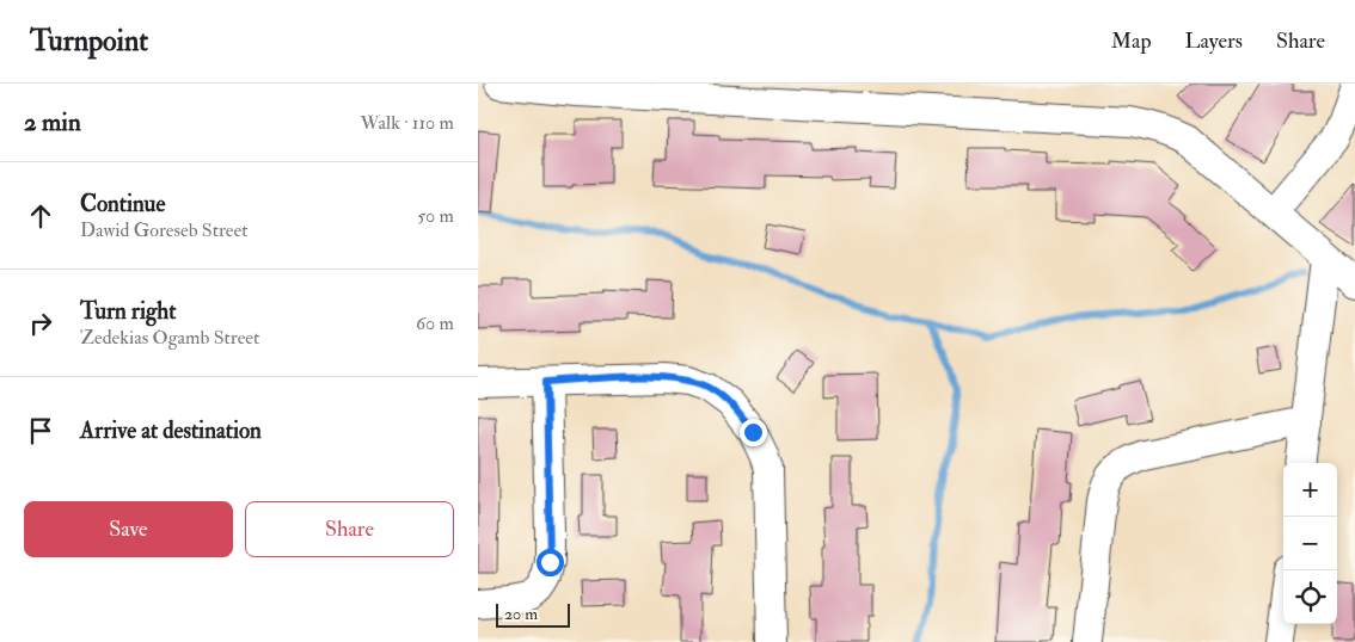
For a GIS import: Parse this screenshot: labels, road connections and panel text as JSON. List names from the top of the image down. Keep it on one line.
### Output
{"scale_bar":"20 m","page":{"header":"Turnpoint","nav":["Map","Layers","Share"],"heading":["2 min","Walk · 110 m"],"list":[["Continue","Dawid Goreseb Street","50 m"],["Turn right","Zedekias Ogamb Street","60 m"],"Arrive at destination"],"map_buttons":["+","−"],"buttons":["Save","Share"],"scale":"20 m"}}
